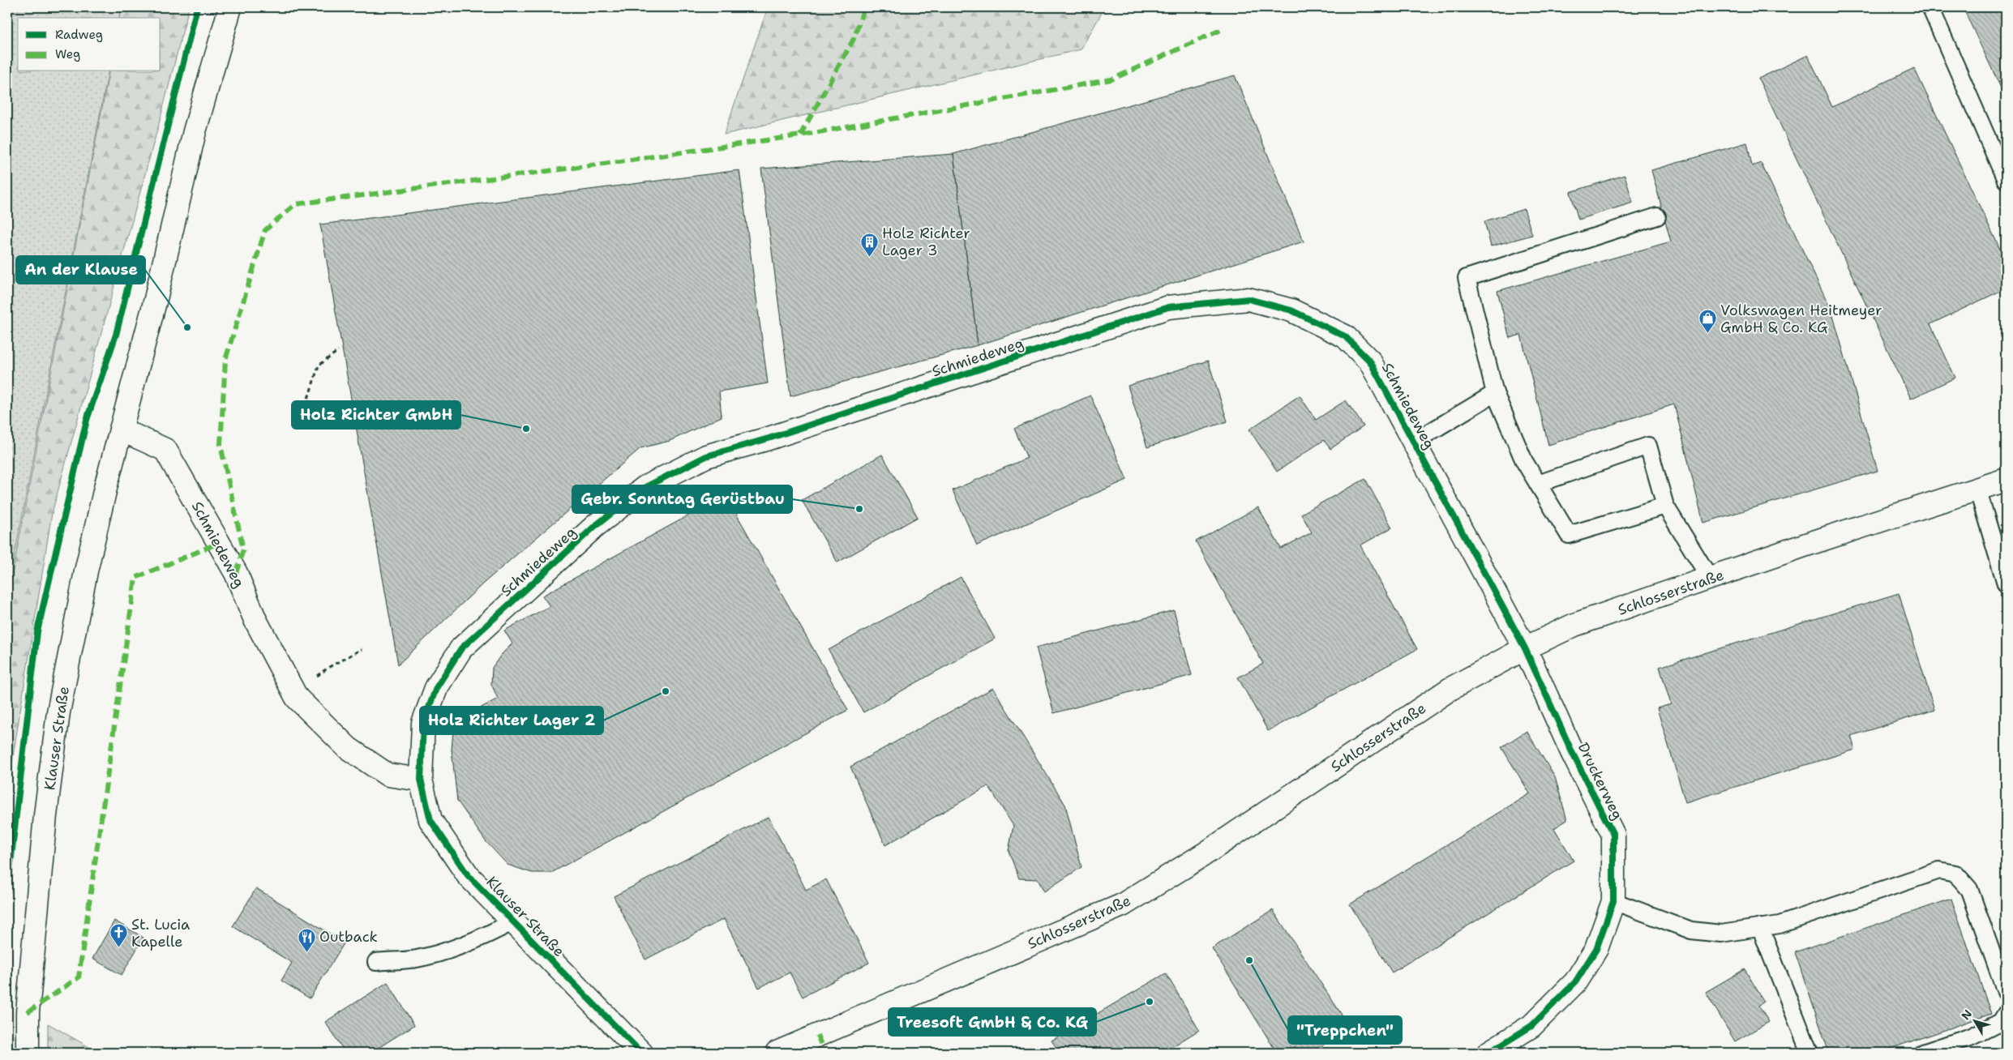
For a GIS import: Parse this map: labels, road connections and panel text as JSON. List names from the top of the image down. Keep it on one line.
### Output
{"streets":{"street":["Schmiedeweg","Schlosserstraße","Klauser Straße","Druckerweg"]},"crossings":[["Schmiedeweg","Schlosserstraße"],["Schmiedeweg","Klauser Straße"],["Schmiedeweg","Druckerweg"],["Schlosserstraße","Druckerweg"]],"places":{"building":["Holz Richter Lager 3"],"other":["An der Klause","Holz Richter GmbH","Gebr. Sonntag Gerüstbau","Holz Richter Lager 2","\"Treppchen\"","Treesoft GmbH & Co. KG"],"shop":["Volkswagen Heitmeyer GmbH & Co. KG"],"church":["St. Lucia Kapelle"],"restaurant":["Outback"]},"legend":["Radweg","Weg"],"north":"top left"}
